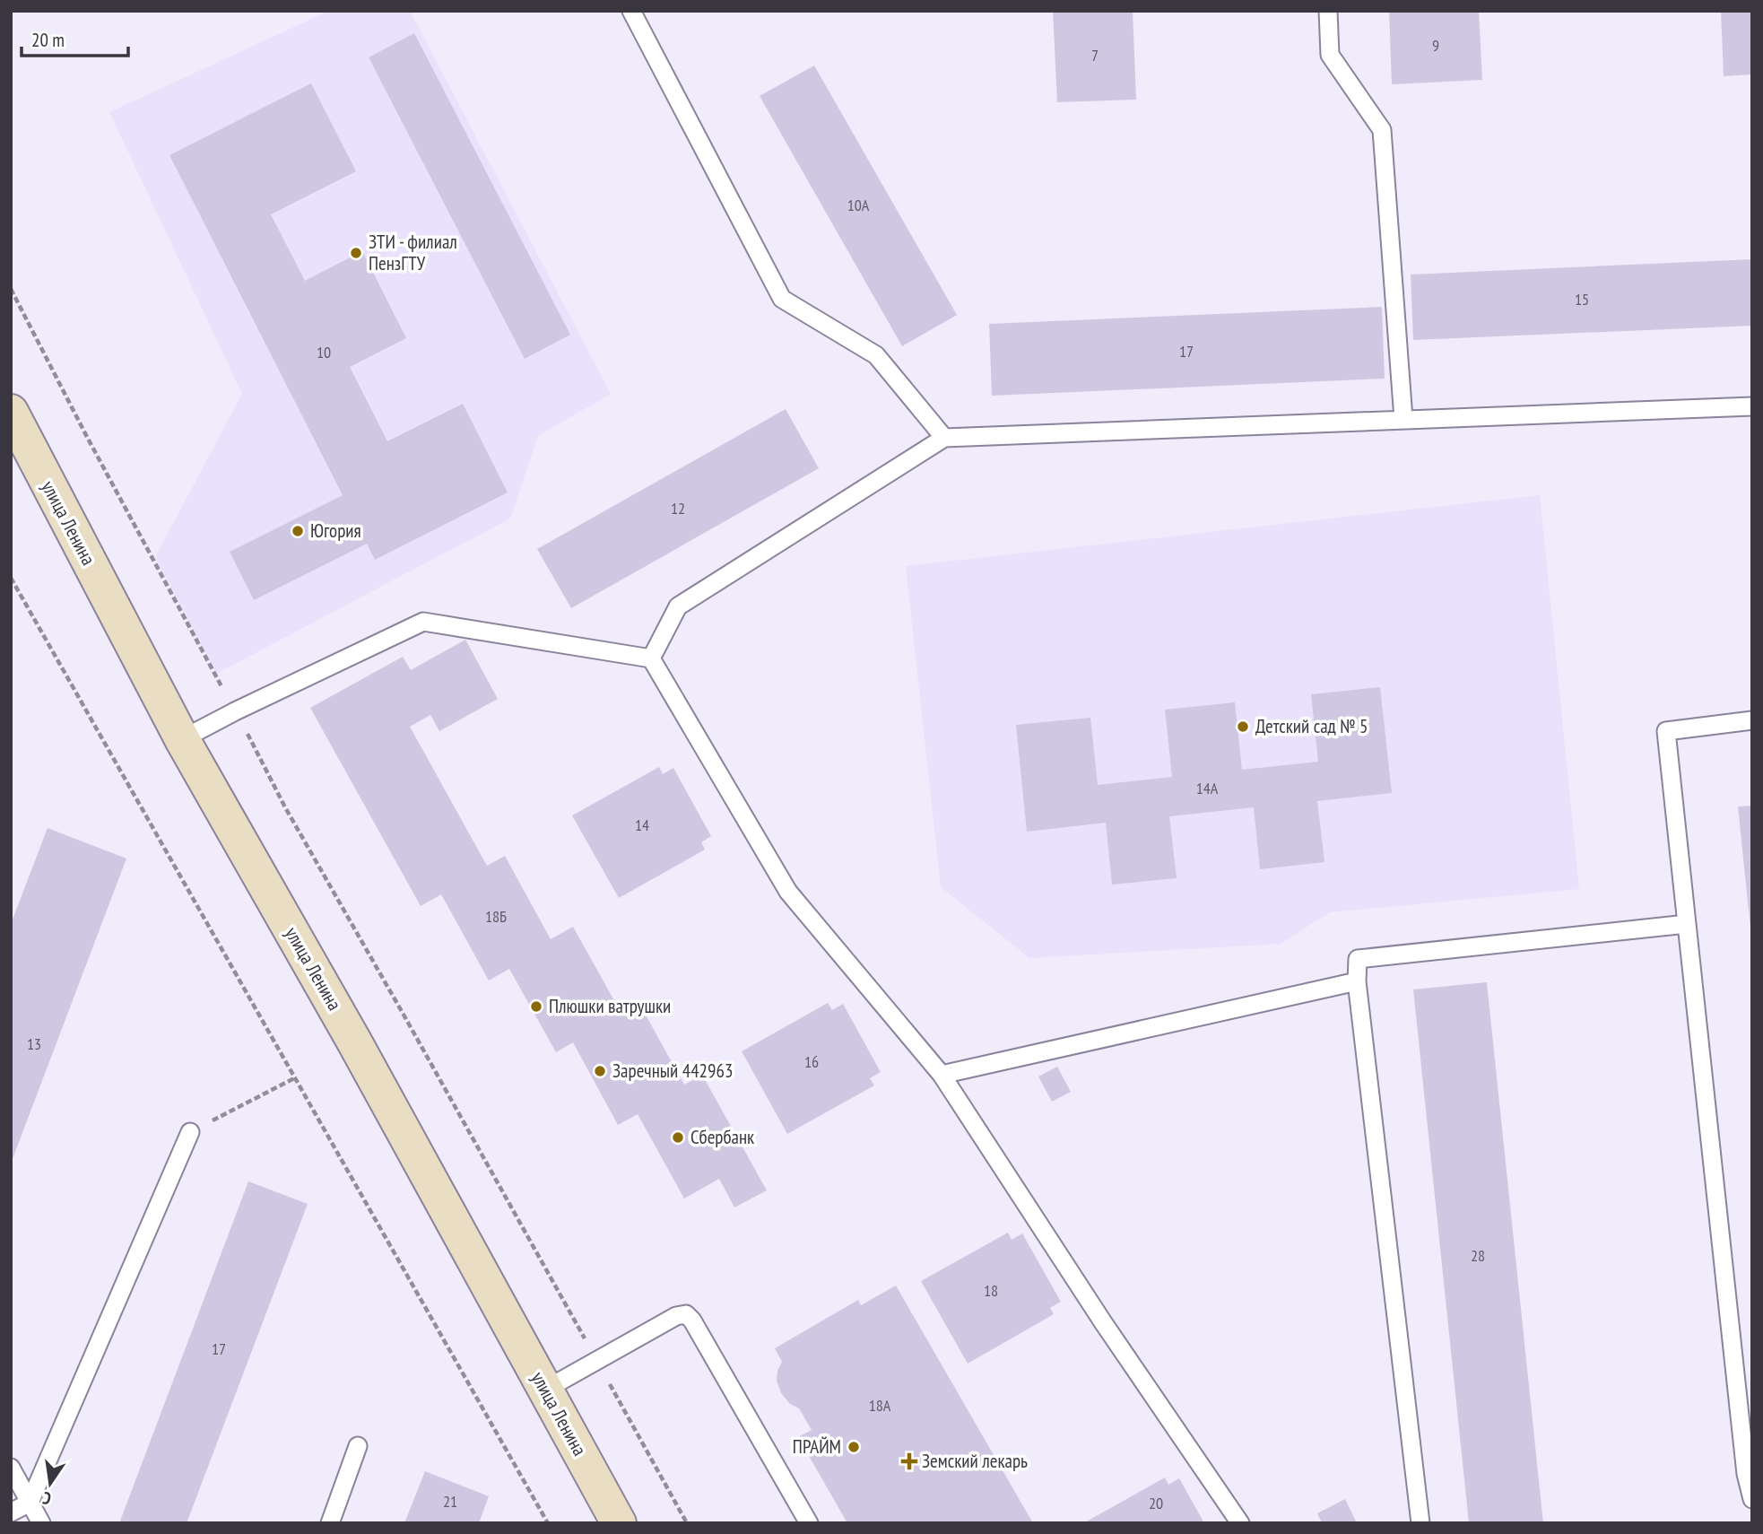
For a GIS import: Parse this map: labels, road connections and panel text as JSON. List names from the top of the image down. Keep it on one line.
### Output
{"streets":{"main road":["улица Ленина"]},"places":{"other":["ЗТИ - филиал ПензГТУ","Югория","Детский сад № 5","Плюшки ватрушки","Заречный 442963","Сбербанк","ПРАЙМ"],"health":["Земский лекарь"]},"house_numbers":["9","7","10А","15","17","10","12","14А","14","18Б","13","16","28","18","17","18А","21","20"],"scale_bar":"20 m","north":"bottom"}
